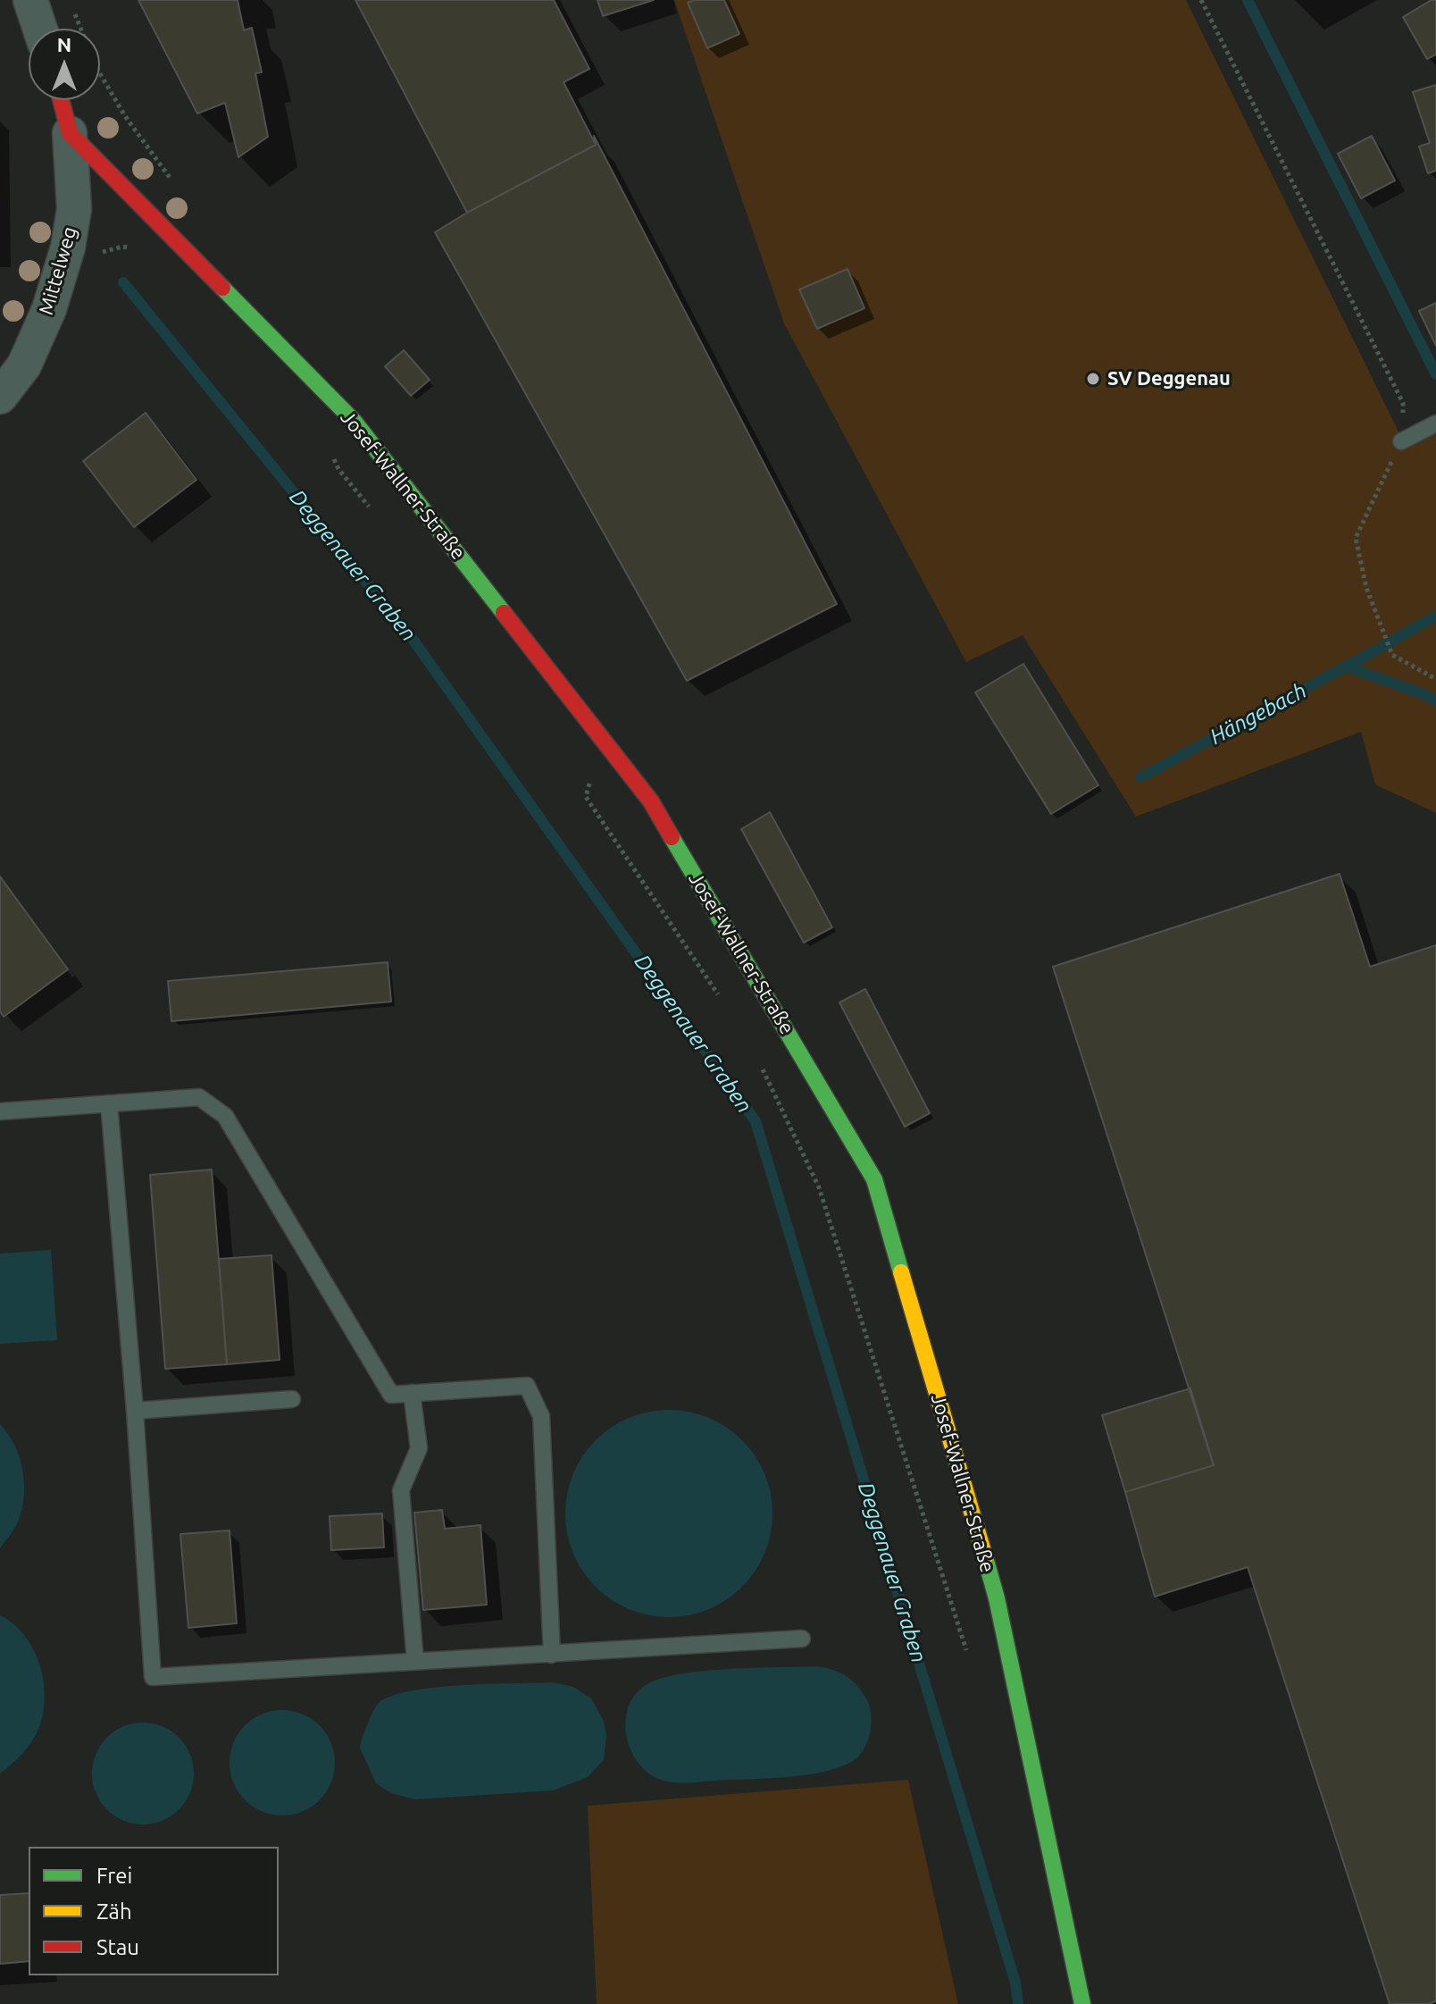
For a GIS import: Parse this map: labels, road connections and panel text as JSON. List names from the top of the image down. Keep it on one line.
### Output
{"streets":{"street":["Mittelweg","Josef-Wallner-Straße"]},"crossings":[["Mittelweg","Josef-Wallner-Straße"]],"water":["Deggenauer Graben","Hängebach"],"places":["SV Deggenau"],"legend":["Frei","Zäh","Stau"],"north":"top"}
